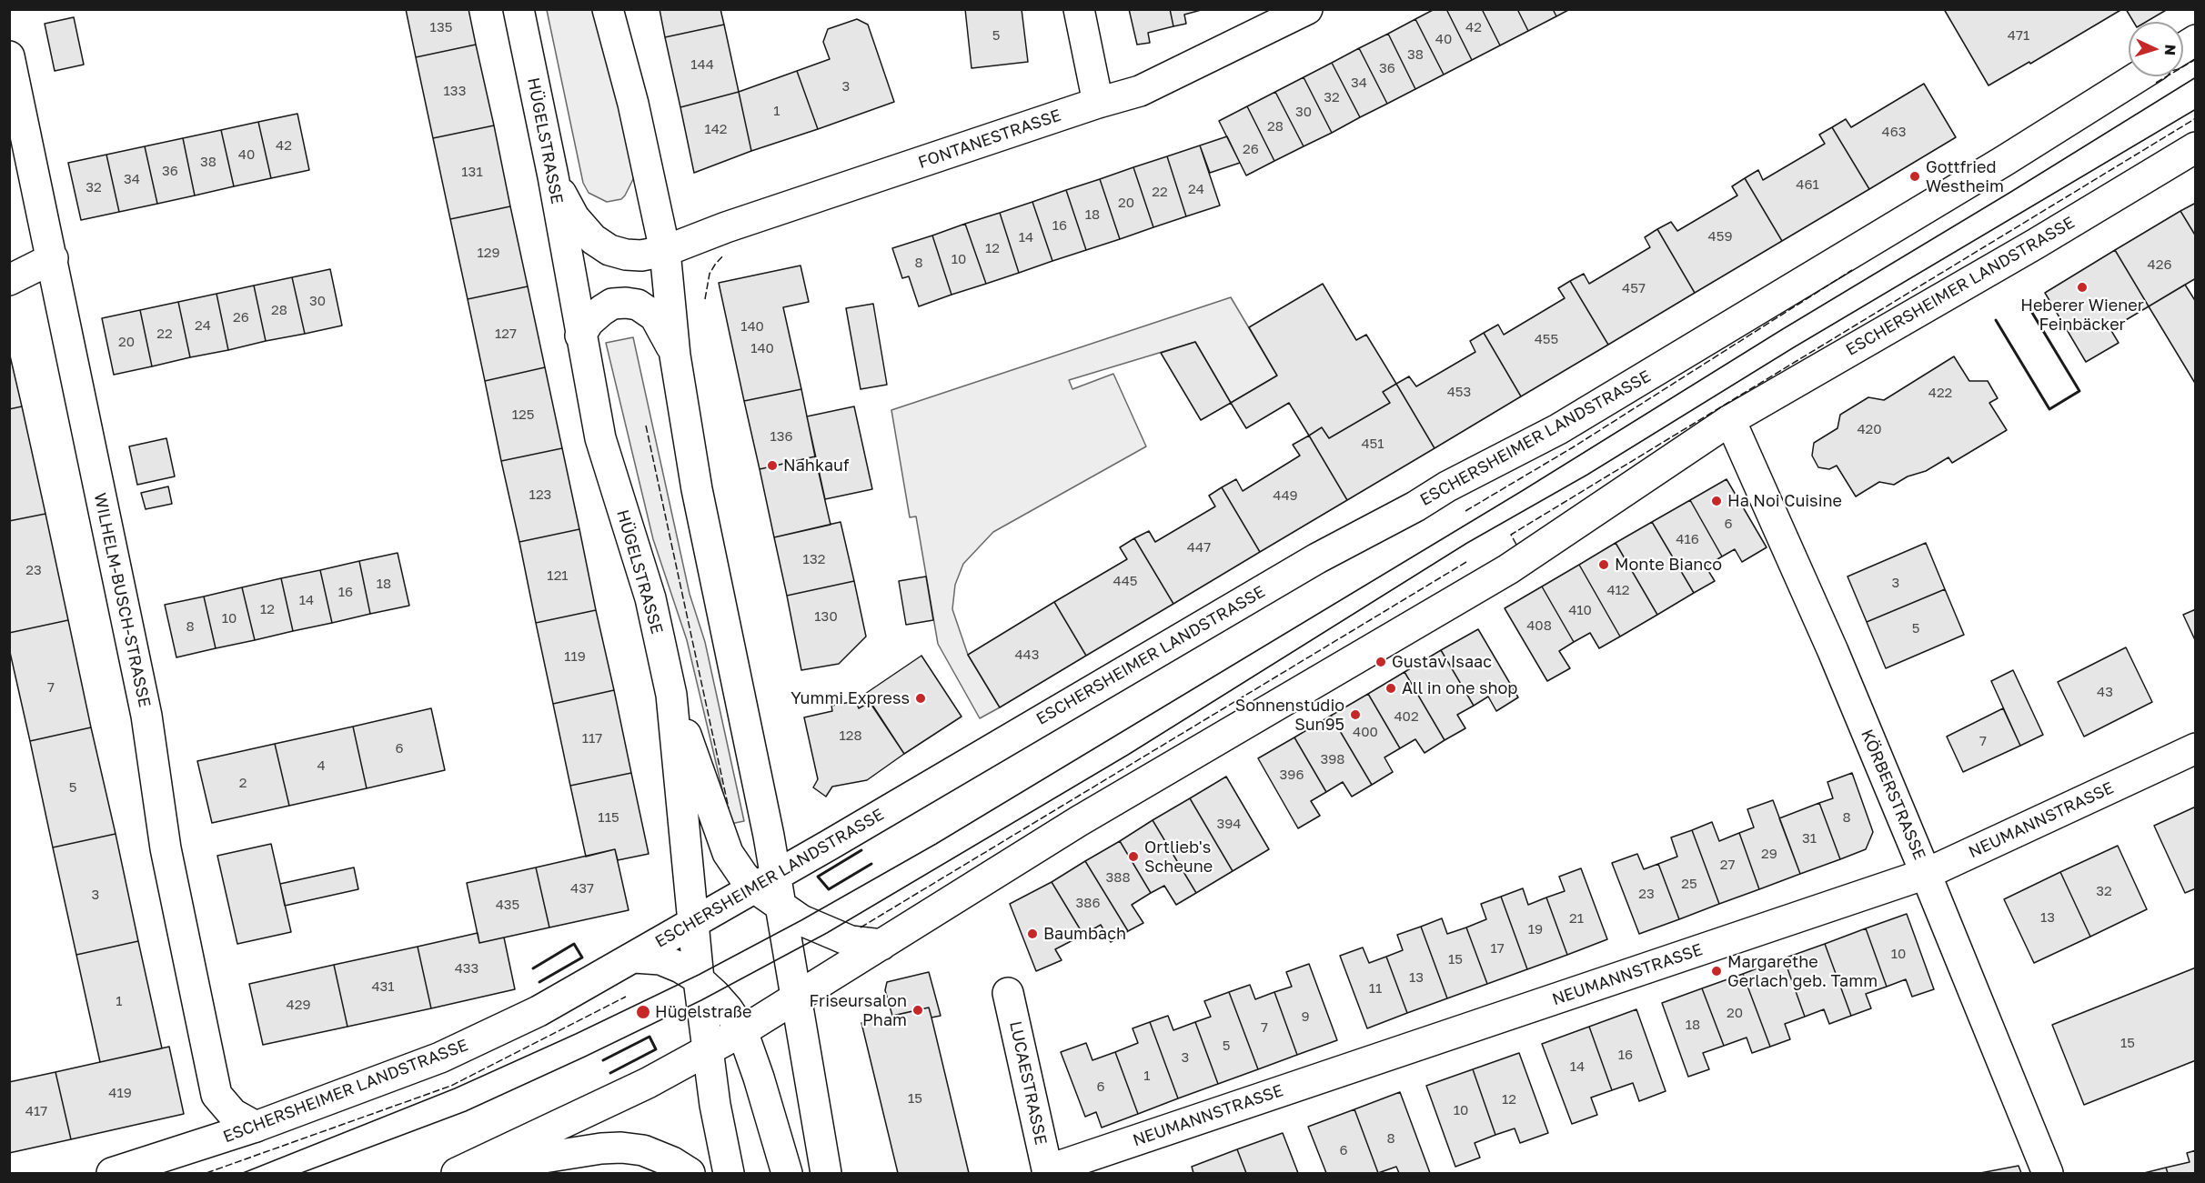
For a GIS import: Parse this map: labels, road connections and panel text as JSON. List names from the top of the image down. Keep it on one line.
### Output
{"streets":{"main road":["FONTANESTRASSE","HÜGELSTRASSE","ESCHERSHEIMER LANDSTRASSE","WILHELM-BUSCH-STRASSE","KÖRBERSTRASSE","NEUMANNSTRASSE","LUCAESTRASSE"]},"crossings":[["FONTANESTRASSE","HÜGELSTRASSE"],["HÜGELSTRASSE","ESCHERSHEIMER LANDSTRASSE"],["ESCHERSHEIMER LANDSTRASSE","WILHELM-BUSCH-STRASSE"],["ESCHERSHEIMER LANDSTRASSE","KÖRBERSTRASSE"],["KÖRBERSTRASSE","NEUMANNSTRASSE"],["NEUMANNSTRASSE","LUCAESTRASSE"]],"places":["Gottfried Westheim","Heberer Wiener Feinbäcker","Nahkauf","Ha Noi Cuisine","Monte Bianco","Gustav Isaac","All in one shop","Yummi Express","Sonnenstudio Sun95","Ortlieb's Scheune","Baumbach","Margarethe Gerlach geb. Tamm","Friseursalon Pham","Hügelstraße"],"house_numbers":["135","42","5","471","40","38","144","36","34","3","133","32","1","30","28","142","463","42","26","40","38","36","131","34","461","32","24","22","20","18","16","459","14","12","129","10","8","426","457","30","28","26","24","140","22","127","455","20","140","453","422","125","420","136","451","123","449","6","416","447","132","23","121","445","3","18","412","16","14","12","410","130","10","408","8","5","443","119","7","43","402","400","128","117","7","6","398","4","396","2","5","115","8","394","31","29","27","388","25","437","32","23","3","386","435","13","21","19","17","10","15","433","13","431","11","1","429","20","9","18","7","15","5","16","3","14","1","6","419","15","12","10","417","8","6"],"north":"right"}
